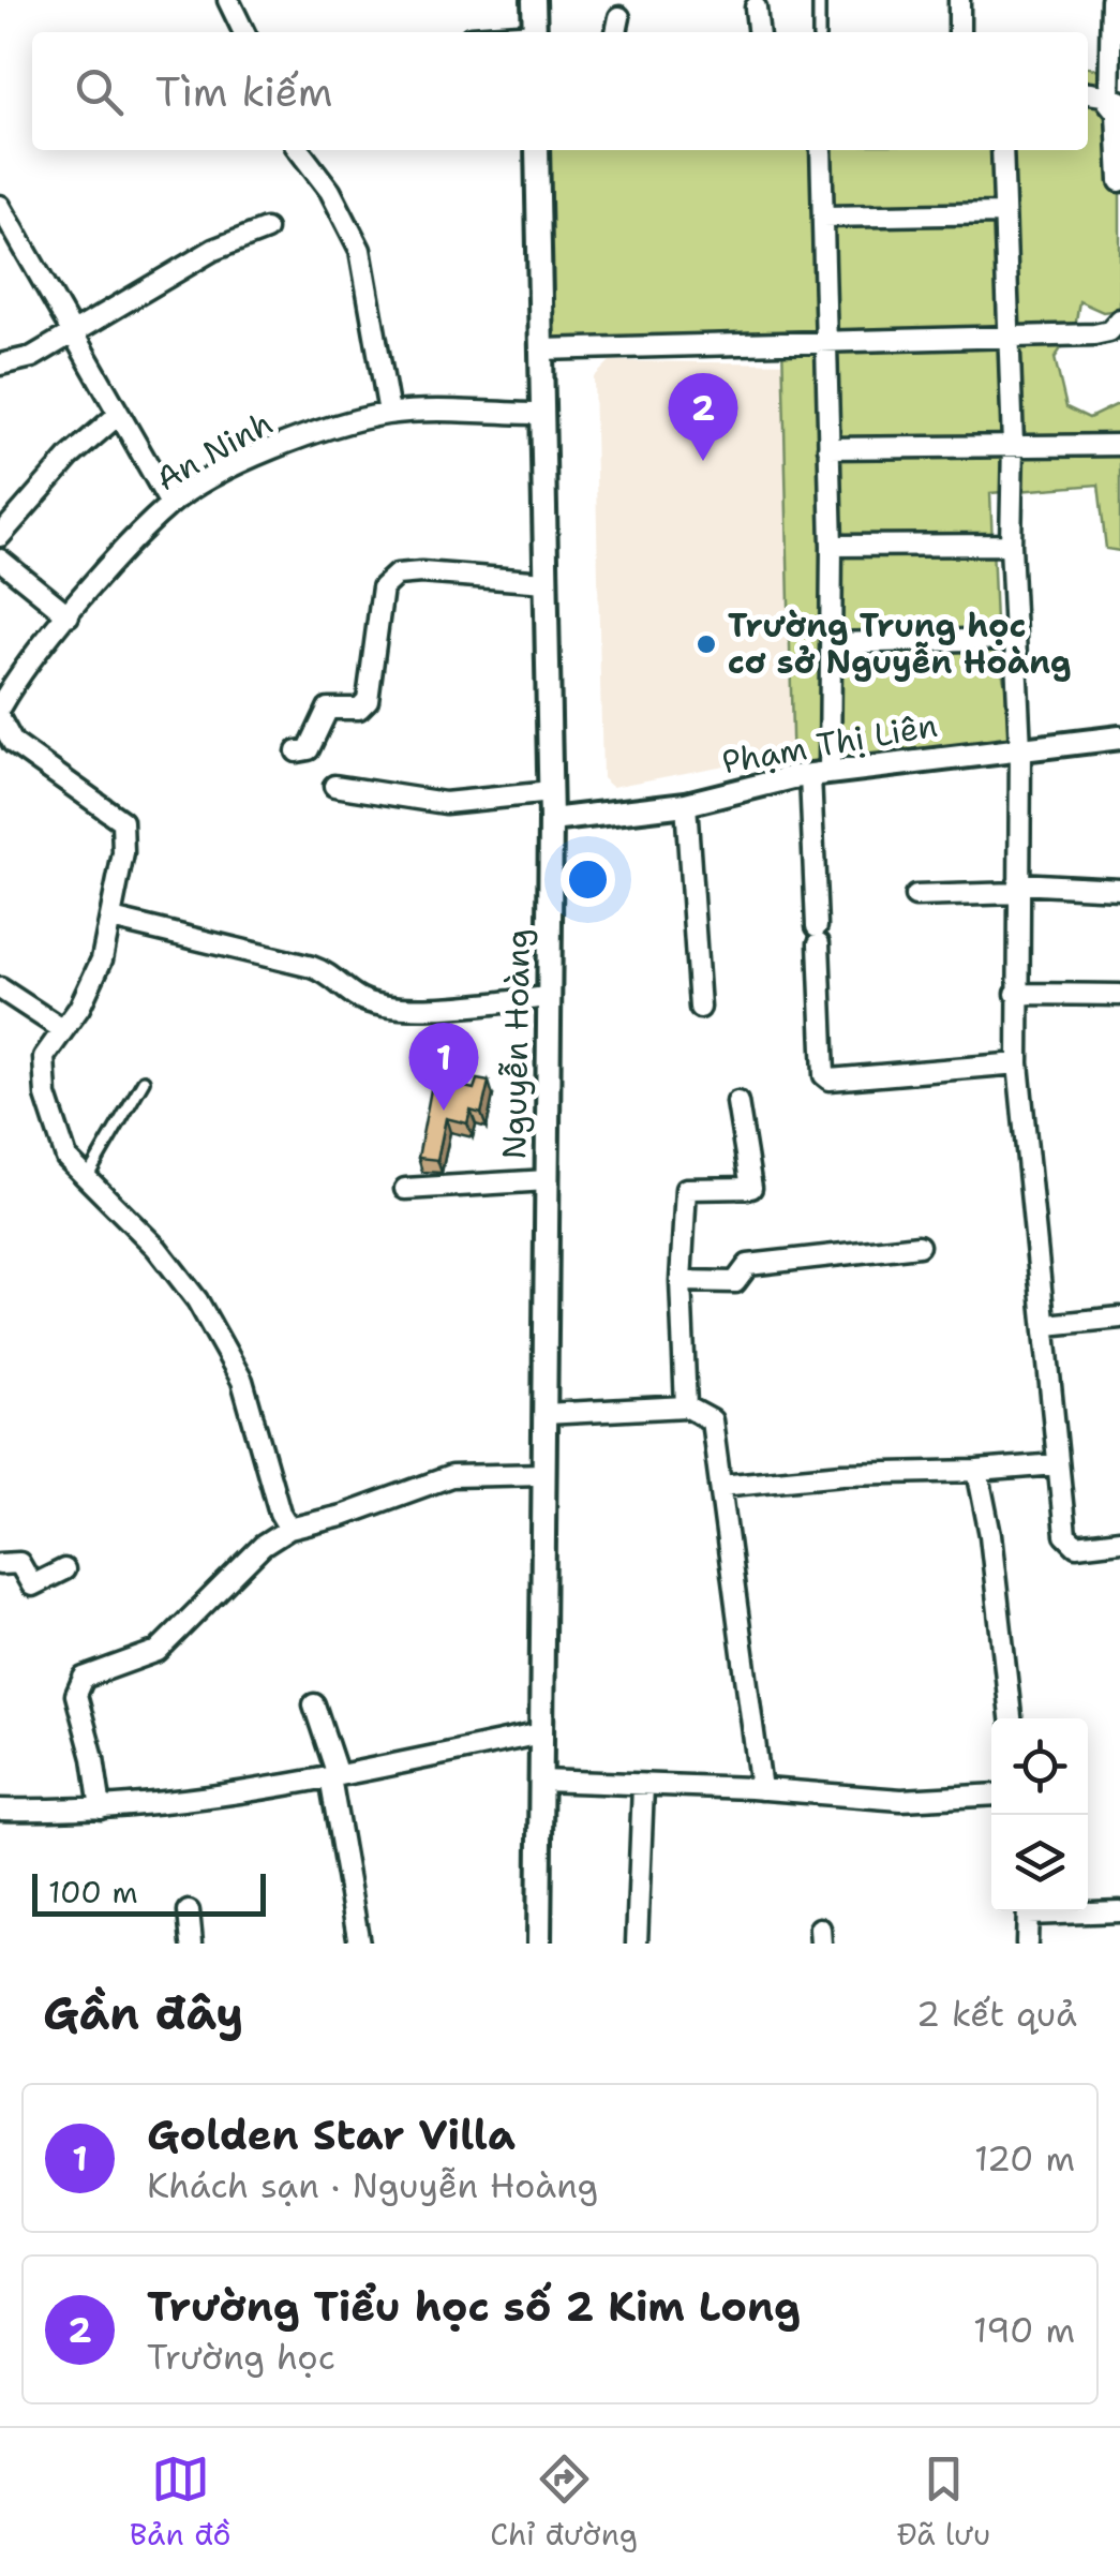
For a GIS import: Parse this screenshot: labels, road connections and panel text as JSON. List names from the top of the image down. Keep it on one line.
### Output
{"streets":{"street":["An Ninh","Phạm Thị Liên","Nguyễn Hoàng"]},"crossings":[["An Ninh","Nguyễn Hoàng"],["Phạm Thị Liên","Nguyễn Hoàng"]],"places":["Trường Trung học cơ sở Nguyễn Hoàng"],"scale_bar":"100 m","page":{"search":"Tìm kiếm","pins":["2","1"],"scale":"100 m","heading":["Gần đây","2 kết quả"],"list":[{"mark":"1","name":"Golden Star Villa","note":"Khách sạn · Nguyễn Hoàng","value":"120 m"},{"mark":"2","name":"Trường Tiểu học số 2 Kim Long","note":"Trường học","value":"190 m"}],"nav":["Bản đồ","Chỉ đường","Đã lưu"]}}
